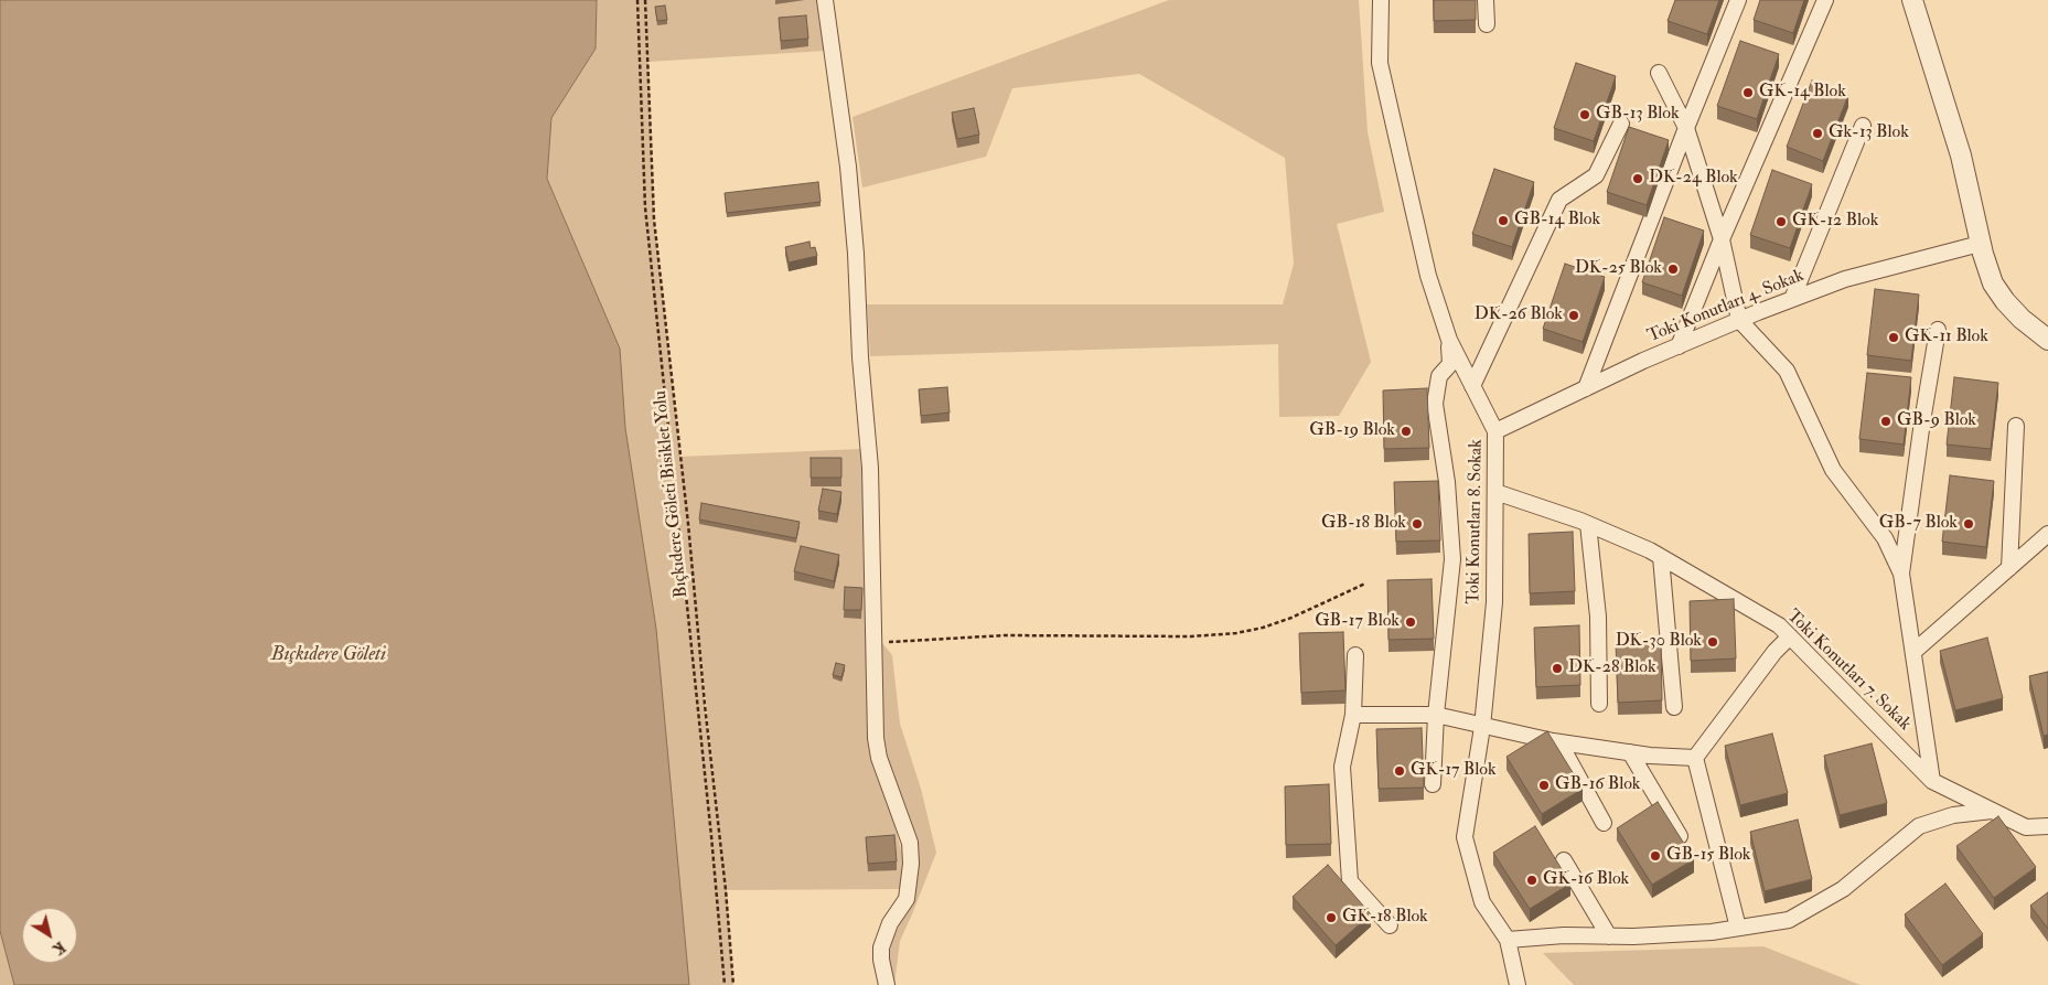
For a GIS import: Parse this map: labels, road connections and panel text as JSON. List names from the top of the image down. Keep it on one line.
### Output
{"streets":{"street":["Toki Konutları 4. Sokak","Toki Konutları 8. Sokak","Toki Konutları 7. Sokak"],"path":["Bıçkıdere Göleti Bisiklet Yolu"]},"crossings":[["Toki Konutları 4. Sokak","Toki Konutları 8. Sokak"],["Toki Konutları 8. Sokak","Toki Konutları 7. Sokak"]],"water":["Bıçkıdere Göleti"],"places":["GK-14 Blok","GB-13 Blok","Gk-13 Blok","DK-24 Blok","GB-14 Blok","GK-12 Blok","DK-25 Blok","DK-26 Blok","GK-11 Blok","GB-9 Blok","GB-19 Blok","GB-18 Blok","GB-7 Blok","GB-17 Blok","DK-30 Blok","DK-28 Blok","GK-17 Blok","GB-16 Blok","GB-15 Blok","GK-16 Blok","GK-18 Blok"],"north":"bottom right"}
